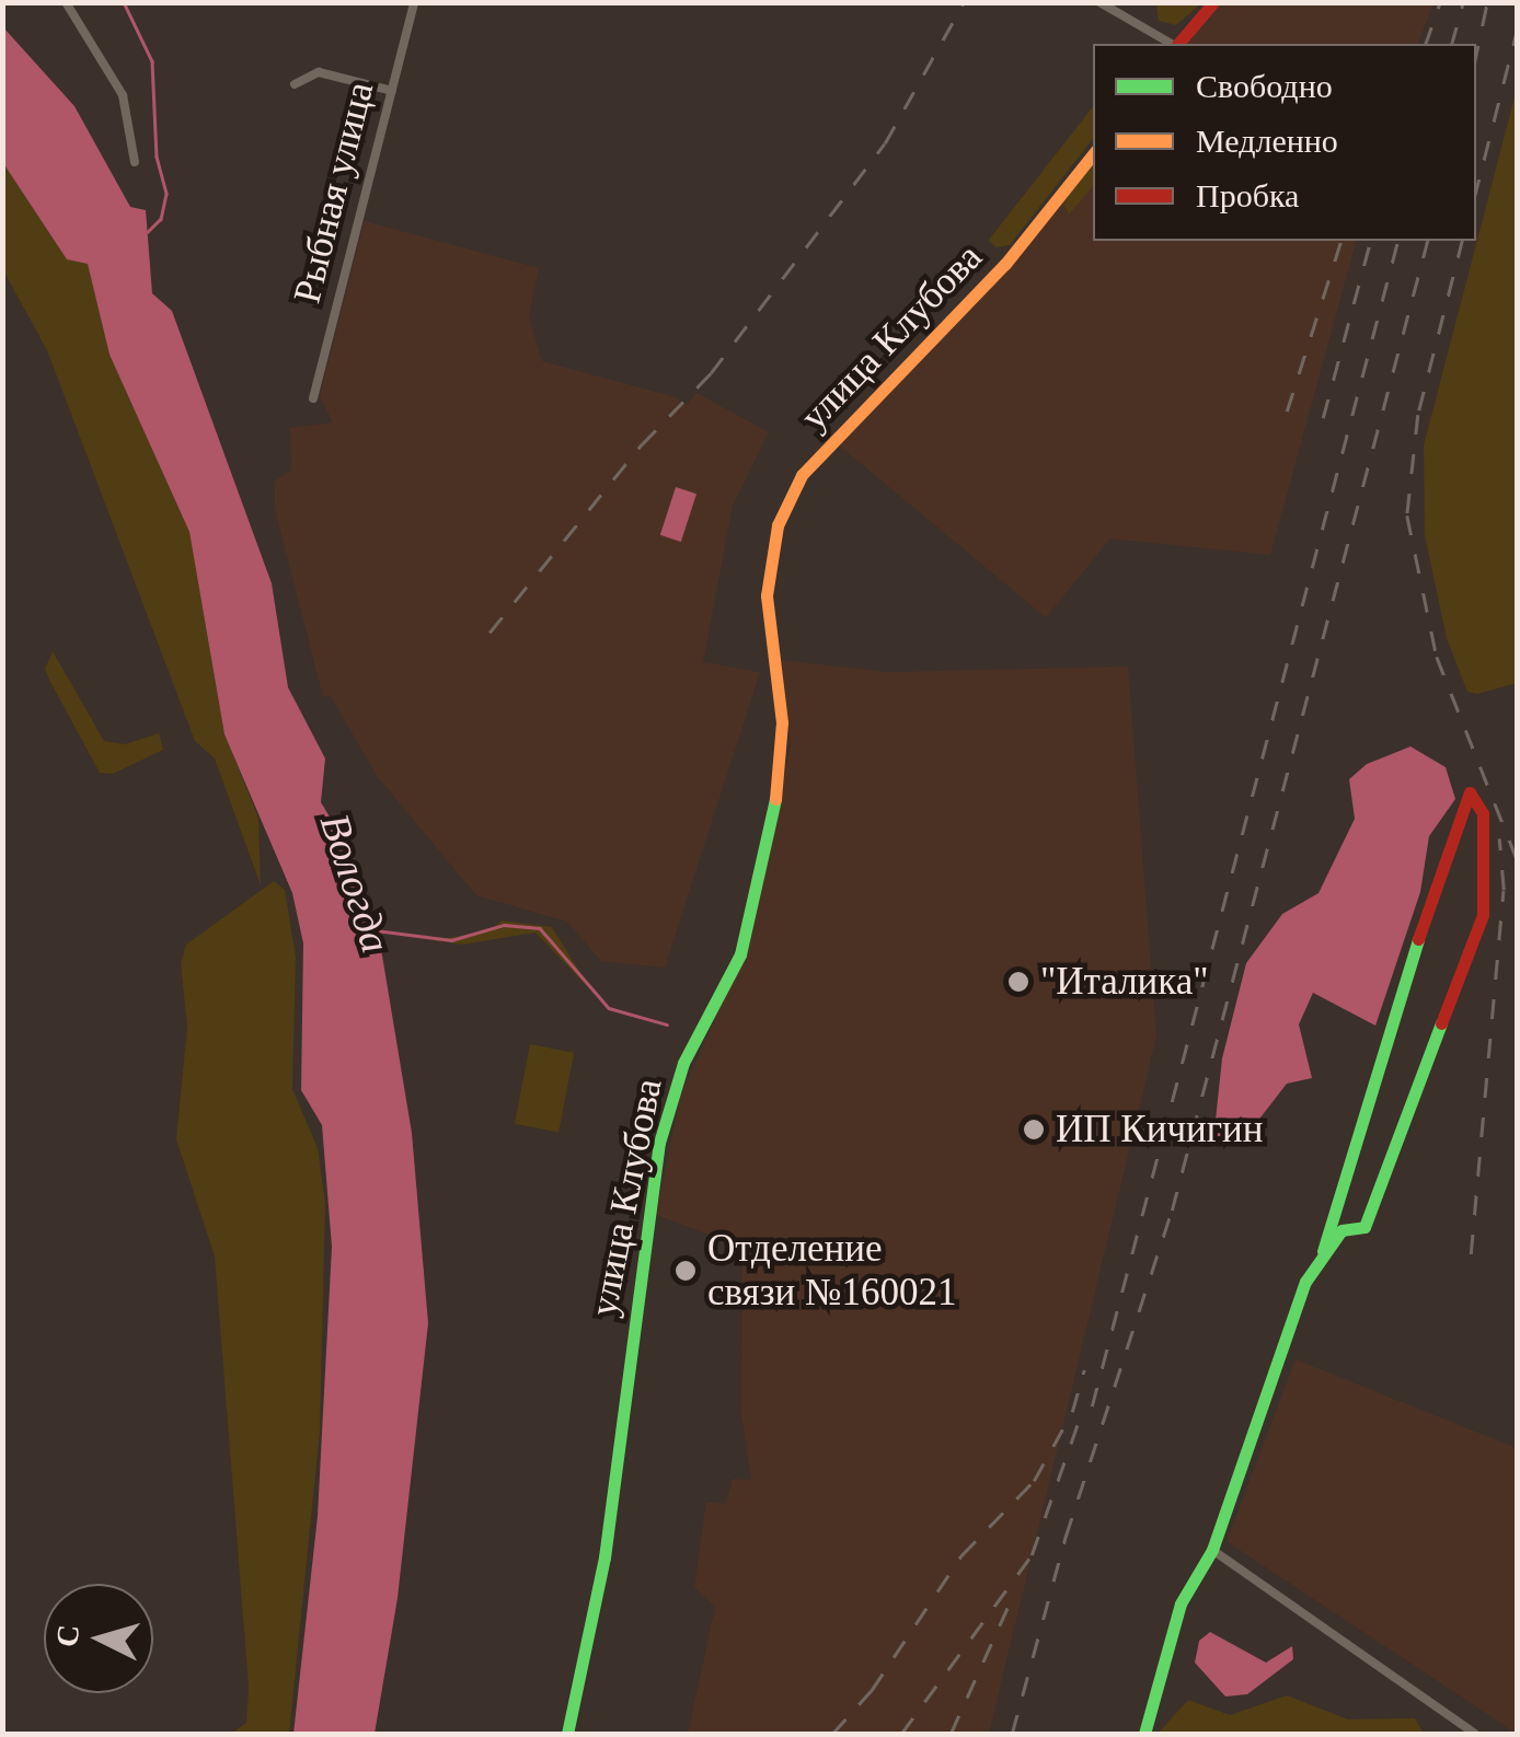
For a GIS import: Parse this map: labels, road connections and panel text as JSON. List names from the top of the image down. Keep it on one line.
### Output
{"streets":{"main road":["улица Клубова"],"street":["Рыбная улица"]},"water":["Вологда"],"places":["\"Италика\"","ИП Кичигин","Отделение связи №160021"],"legend":["Свободно","Медленно","Пробка"],"north":"left"}
